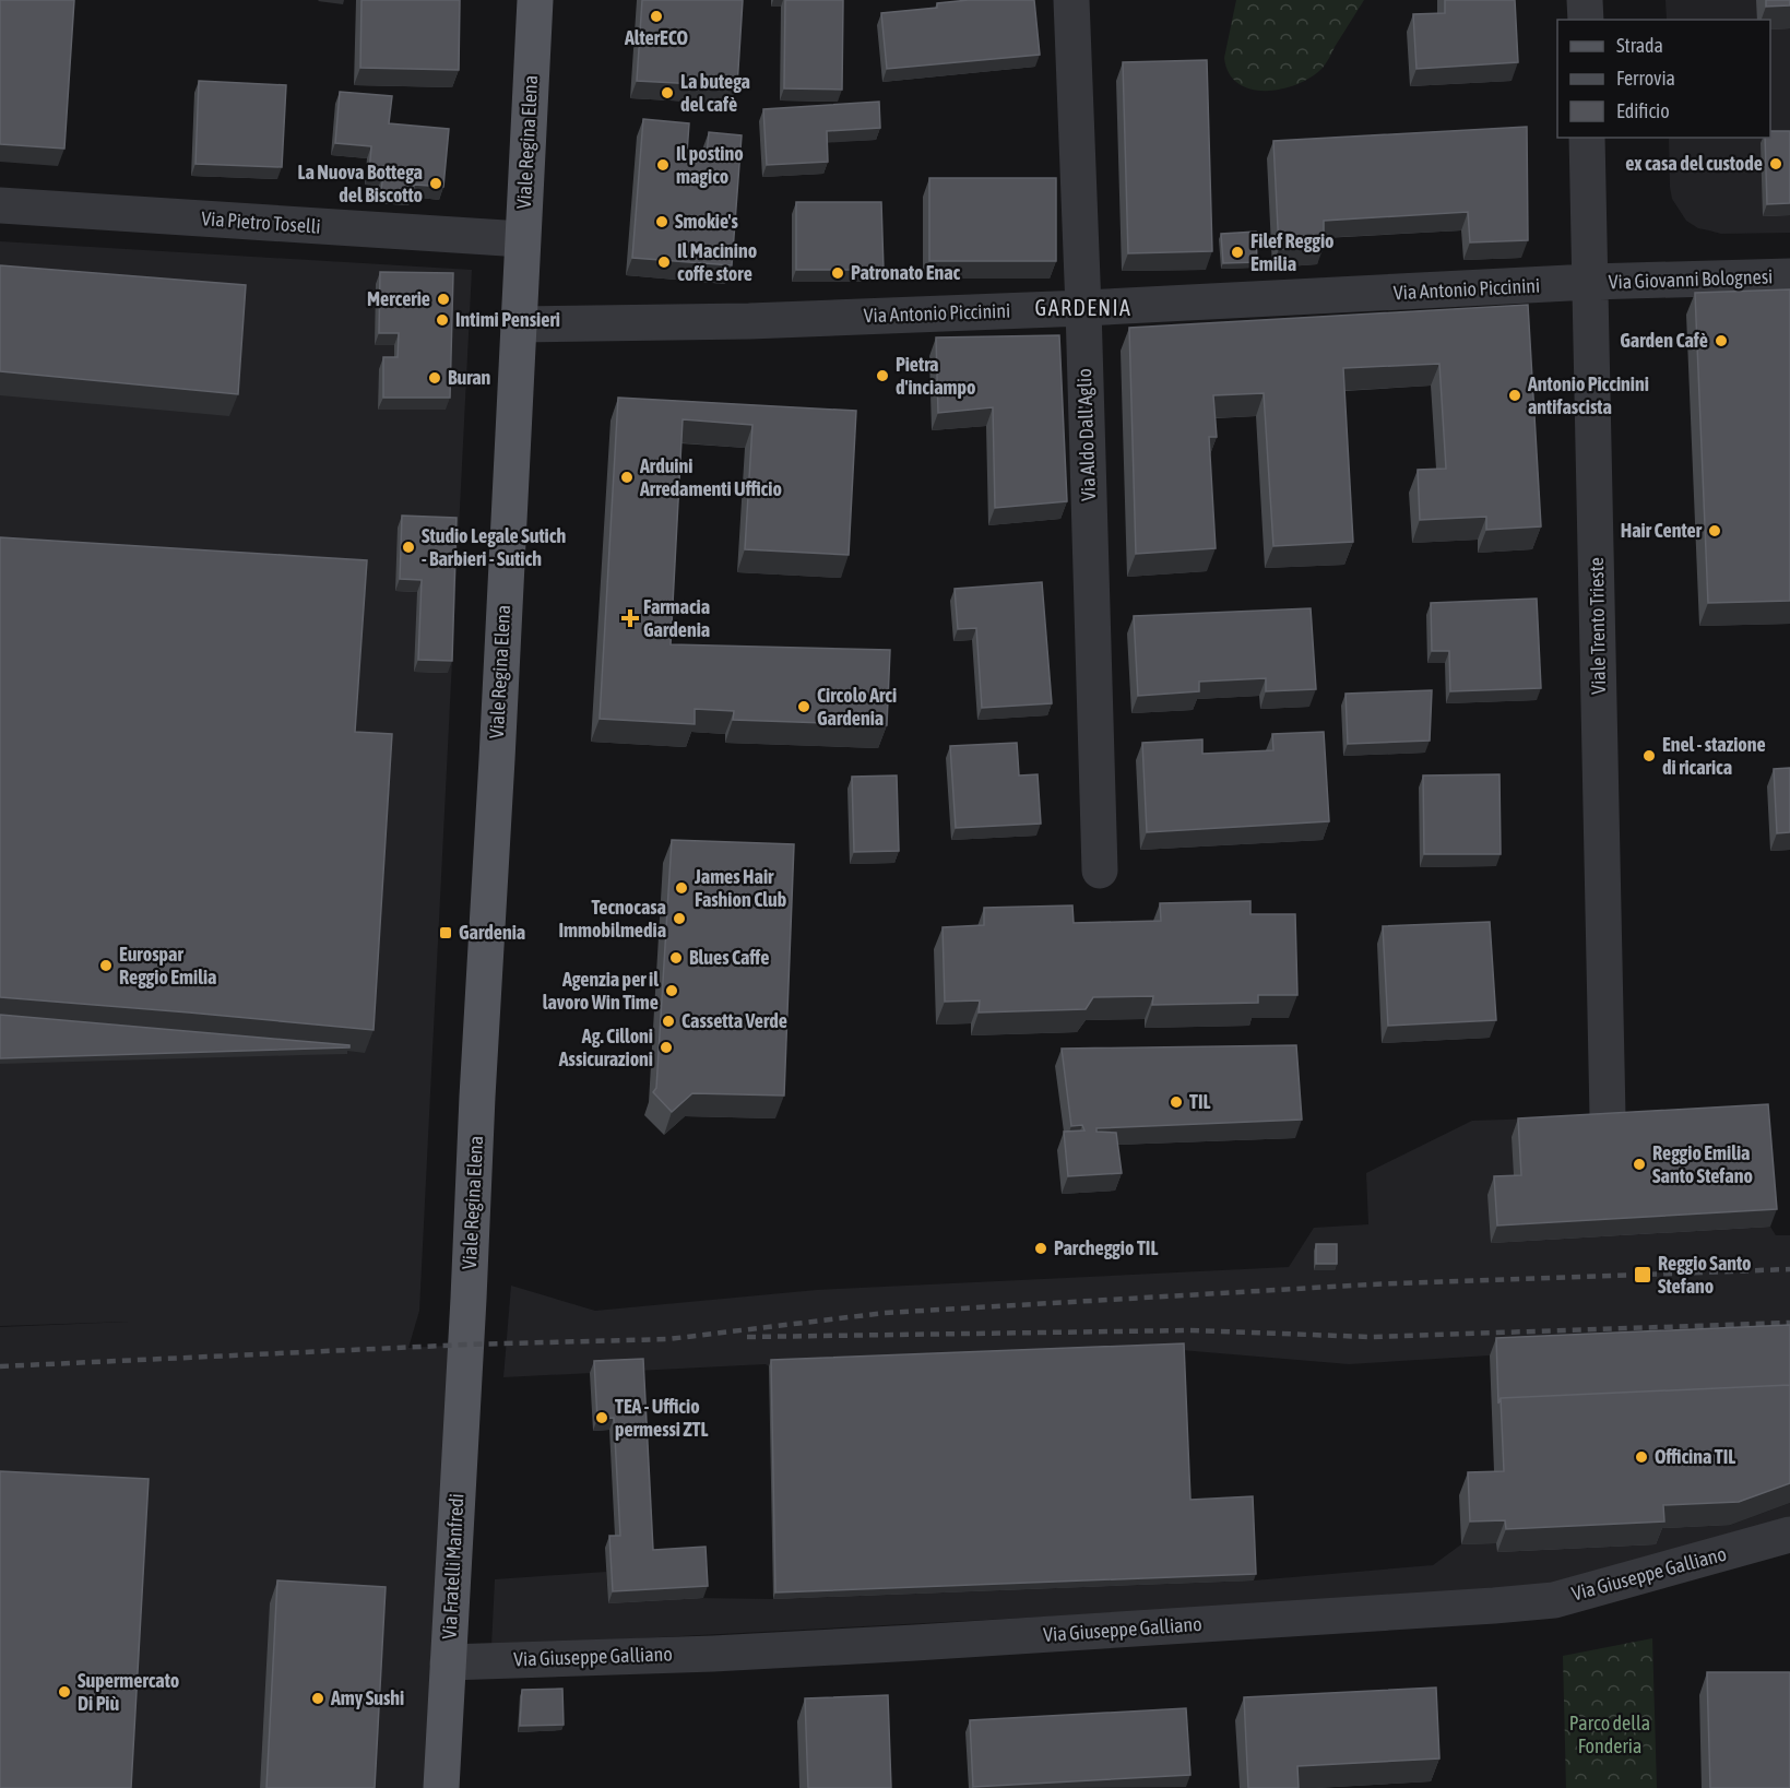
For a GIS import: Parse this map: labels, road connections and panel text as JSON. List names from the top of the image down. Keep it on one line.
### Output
{"streets":{"main road":["Viale Regina Elena","Via Fratelli Manfredi"],"street":["Via Pietro Toselli","Via Giovanni Bolognesi","Via Antonio Piccinini","Via Aldo Dall'Aglio","Viale Trento Trieste","Via Giuseppe Galliano"]},"crossings":[["Viale Regina Elena","Via Pietro Toselli"],["Viale Regina Elena","Via Antonio Piccinini"],["Viale Regina Elena","Via Fratelli Manfredi"],["Via Giovanni Bolognesi","Via Antonio Piccinini"],["Via Giovanni Bolognesi","Viale Trento Trieste"],["Via Antonio Piccinini","Via Aldo Dall'Aglio"],["Via Antonio Piccinini","Viale Trento Trieste"],["Via Fratelli Manfredi","Via Giuseppe Galliano"]],"districts":["GARDENIA"],"parks":["Parco della Fonderia"],"places":{"other":["AlterECO","La butega del cafè","ex casa del custode","Il postino magico","La Nuova Bottega del Biscotto","Smokie's","Filef Reggio Emilia","Il Macinino coffe store","Patronato Enac","Mercerie","Intimi Pensieri","Garden Cafè","Pietra d'inciampo","Buran","Antonio Piccinini antifascista","Arduini Arredamenti Ufficio","Hair Center","Studio Legale Sutich - Barbieri - Sutich","Circolo Arci Gardenia","Enel - stazione di ricarica","James Hair Fashion Club","Tecnocasa Immobilmedia","Blues Caffe","Eurospar Reggio Emilia","Agenzia per il lavoro Win Time","Cassetta Verde","Ag. Cilloni Assicurazioni","TIL","Reggio Emilia Santo Stefano","Parcheggio TIL","TEA - Ufficio permessi ZTL","Officina TIL","Supermercato Di Più","Amy Sushi"],"health":["Farmacia Gardenia"],"transit":["Gardenia","Reggio Santo Stefano"]},"legend":["Strada","Ferrovia","Edificio"]}
